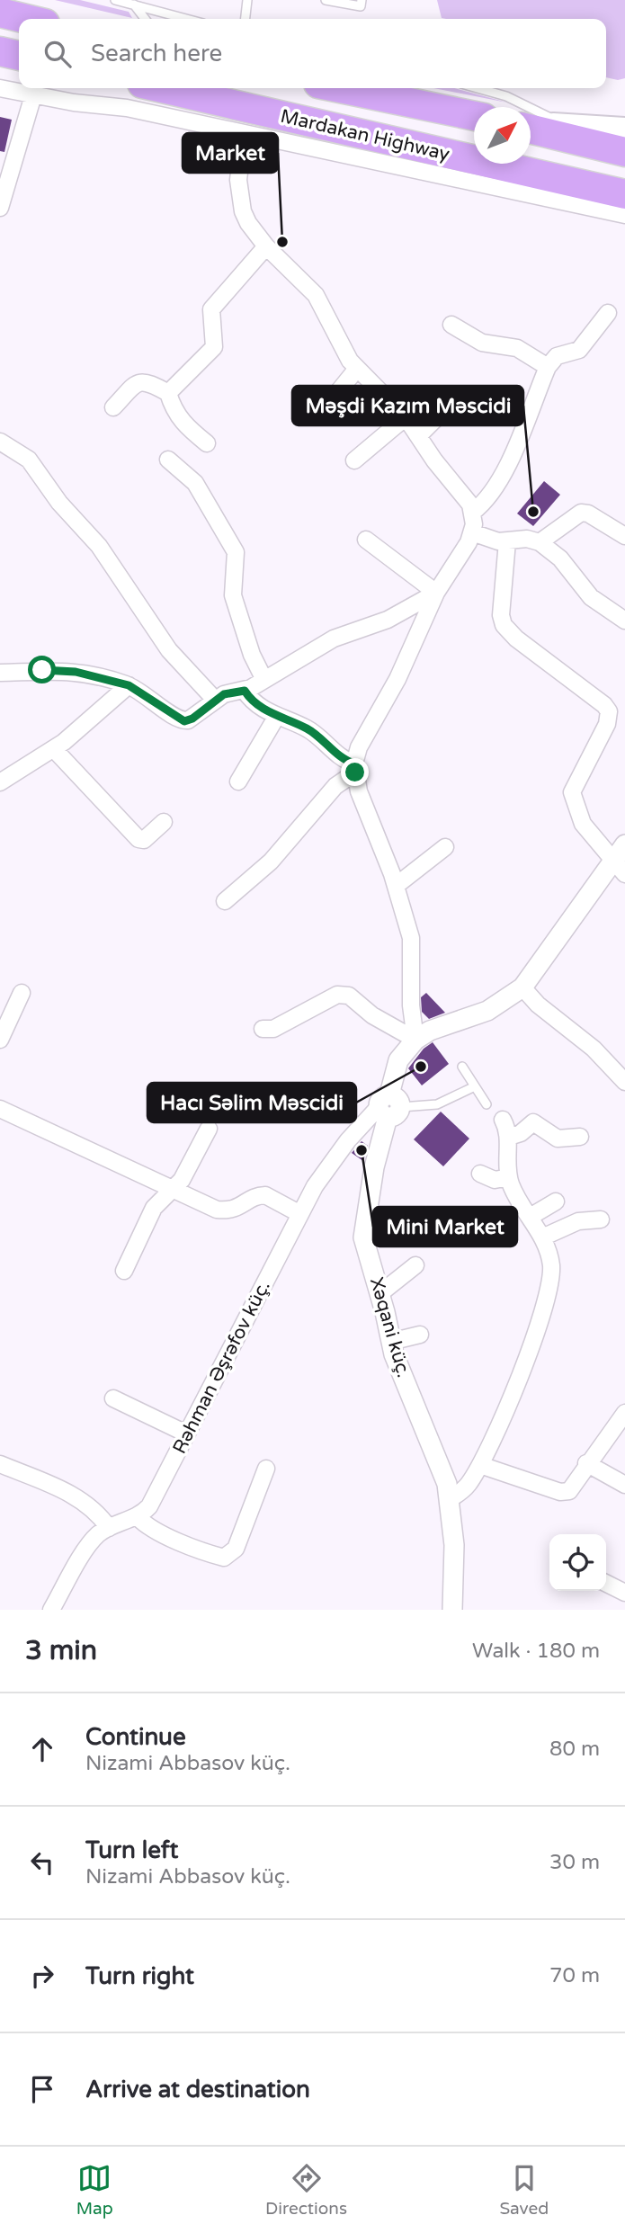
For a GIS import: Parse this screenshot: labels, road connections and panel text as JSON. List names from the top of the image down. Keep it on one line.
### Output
{"streets":{"highway":["Mardakan Highway"],"street":["Xəqani küç.","Rəhman Əşrəfov küç."]},"crossings":[["Xəqani küç.","Rəhman Əşrəfov küç."]],"places":["Market","Məşdi Kazım Məscidi","Hacı Səlim Məscidi","Mini Market"],"north":"top right","page":{"search":"Search here","heading":["3 min","Walk · 180 m"],"list":[["Continue","Nizami Abbasov küç.","80 m"],["Turn left","Nizami Abbasov küç.","30 m"],["Turn right","70 m"],"Arrive at destination"],"nav":["Map","Directions","Saved"]}}
